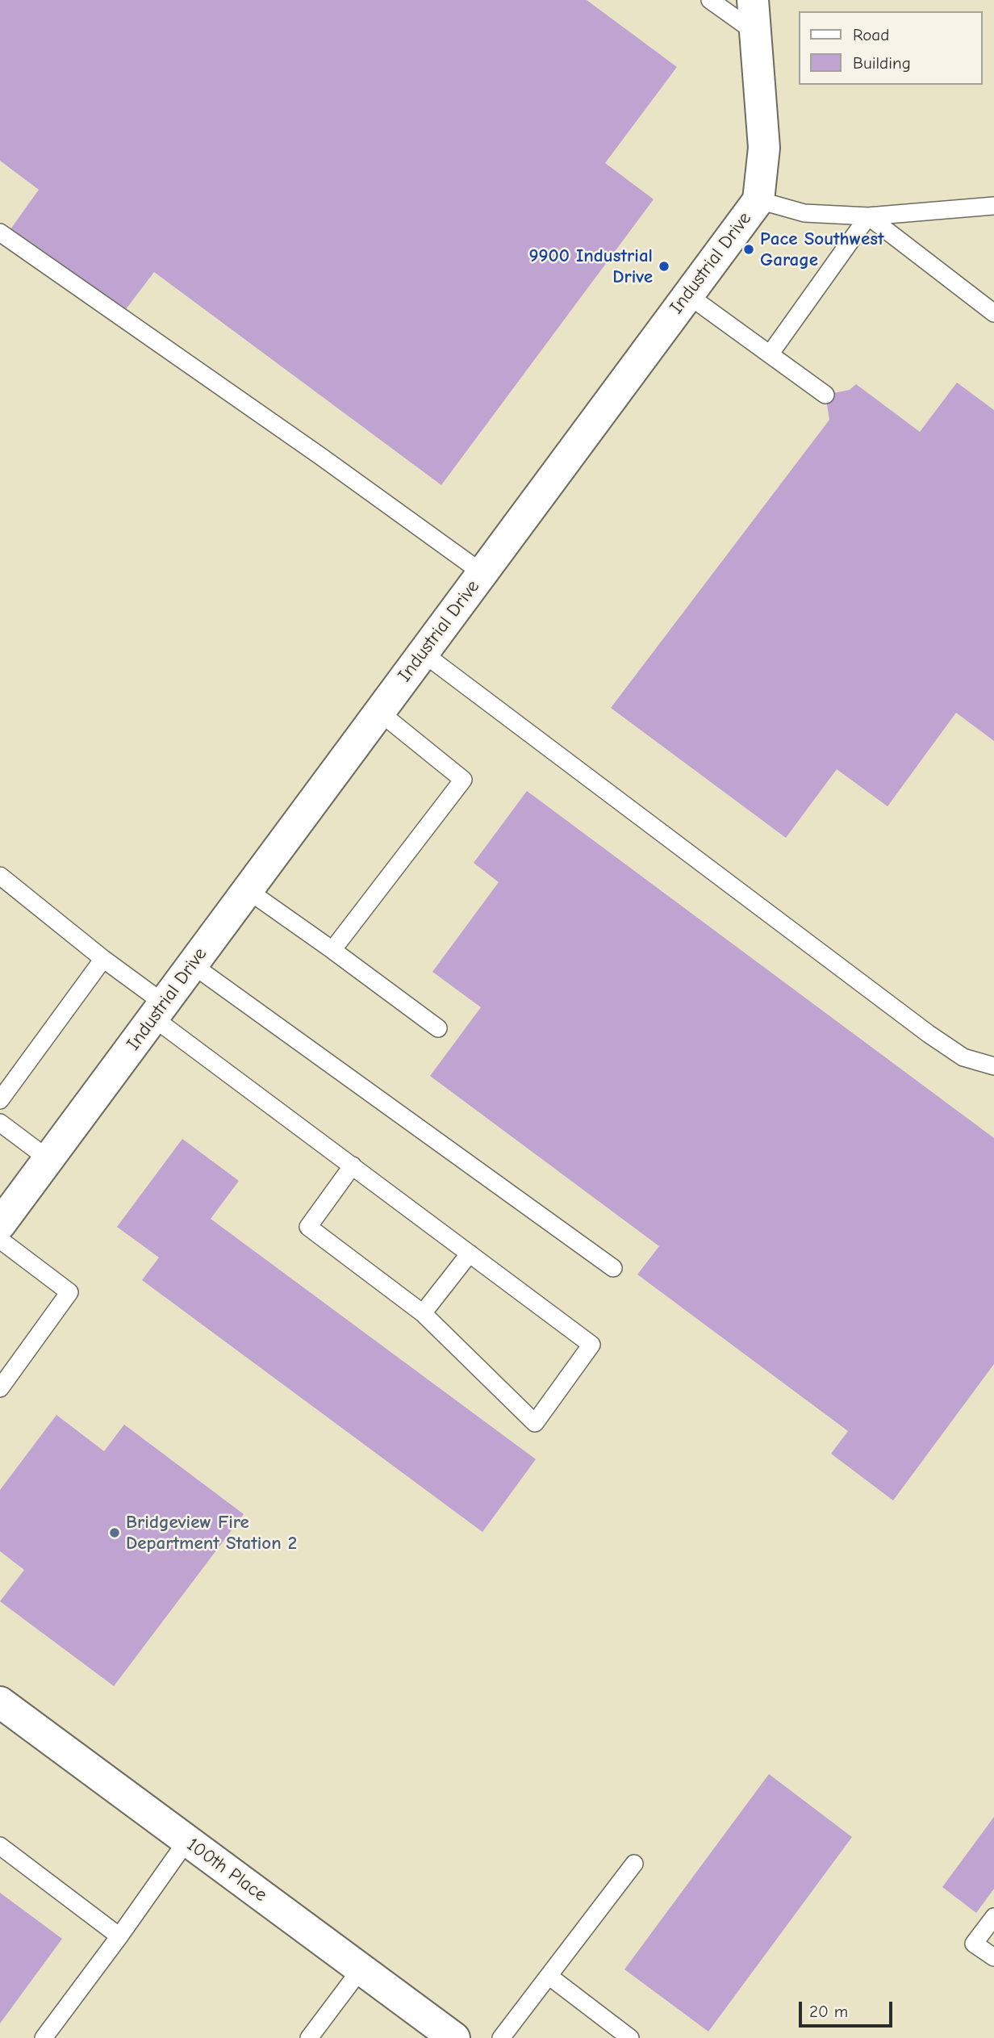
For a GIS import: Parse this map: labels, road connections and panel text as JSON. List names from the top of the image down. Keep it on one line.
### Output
{"streets":{"street":["Industrial Drive","100th Place"]},"places":["Pace Southwest Garage","9900 Industrial Drive","Bridgeview Fire Department Station 2"],"legend":["Road","Building"],"scale_bar":"20 m"}
